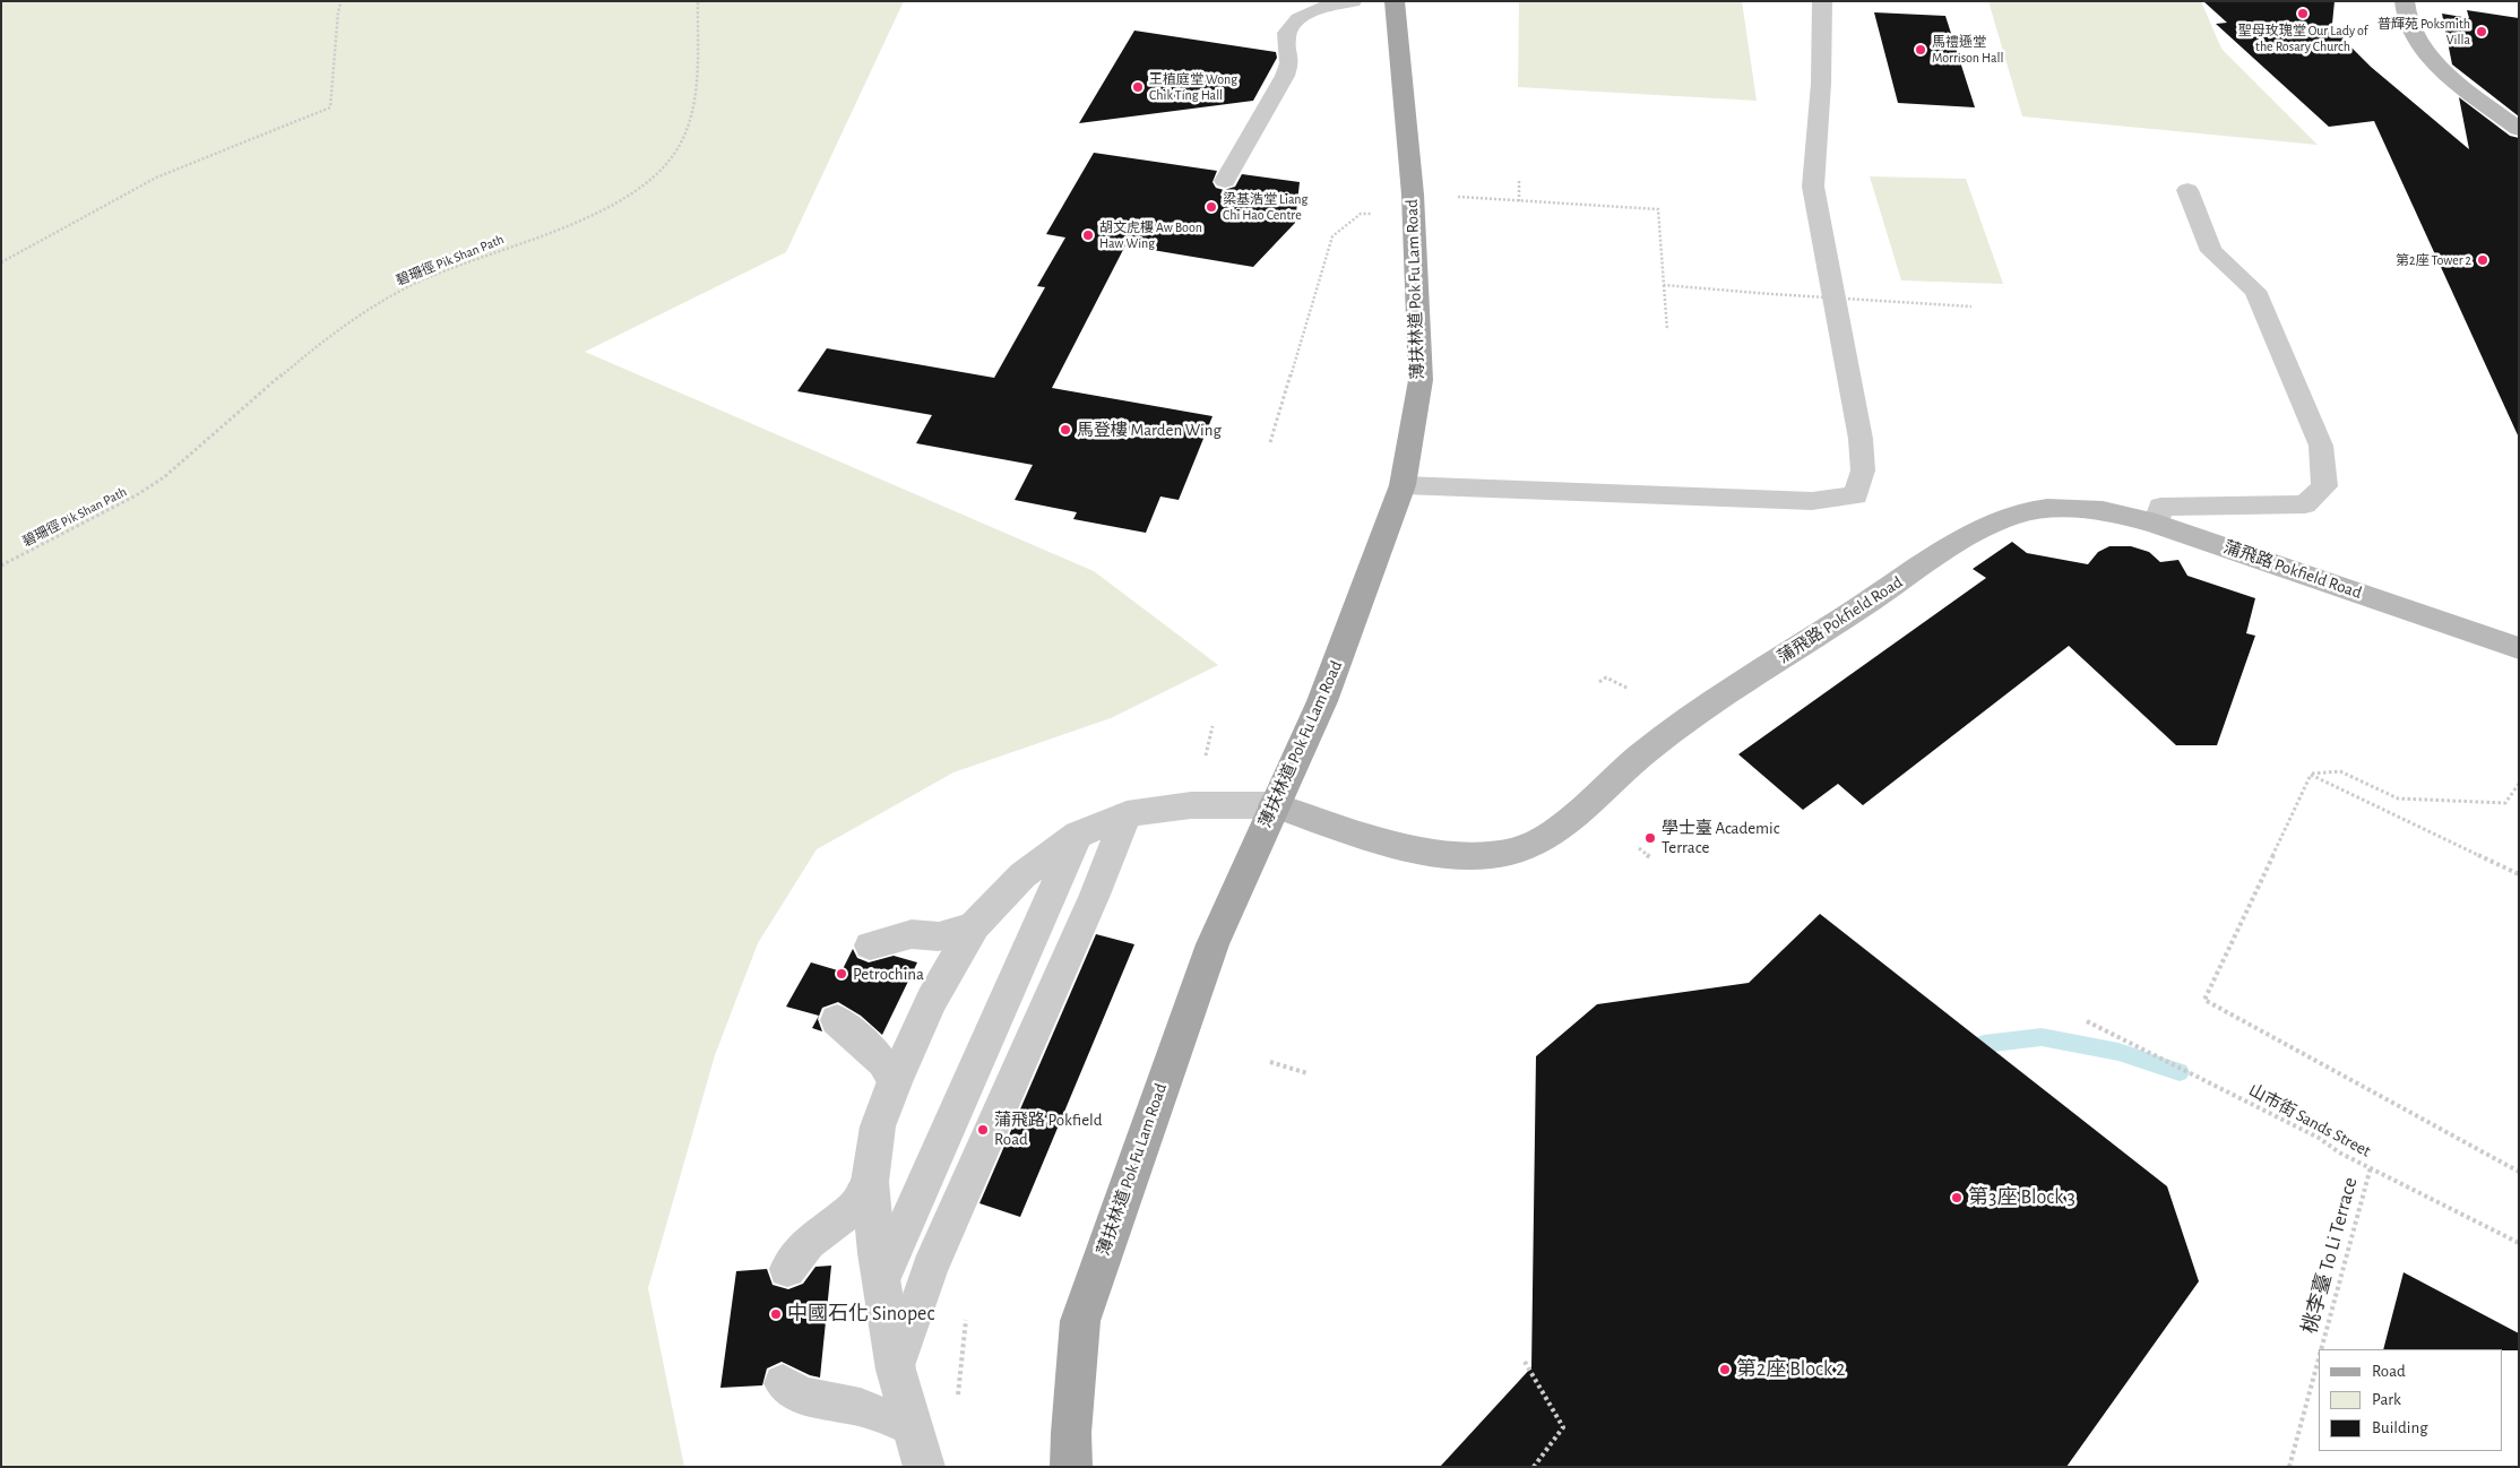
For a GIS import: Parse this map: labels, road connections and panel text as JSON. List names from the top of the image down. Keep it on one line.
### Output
{"streets":{"main road":["薄扶林道 Pok Fu Lam Road"],"street":["蒲飛路 Pokfield Road"],"path":["碧珊徑 Pik Shan Path","山市街 Sands Street","桃李臺 To Li Terrace"]},"crossings":[["薄扶林道 Pok Fu Lam Road","蒲飛路 Pokfield Road"],["山市街 Sands Street","桃李臺 To Li Terrace"]],"places":["聖母玫瑰堂 Our Lady of the Rosary Church","普輝苑 Poksmith Villa","馬禮遜堂 Morrison Hall","王植庭堂 Wong Chik Ting Hall","梁基浩堂 Liang Chi Hao Centre","胡文虎樓 Aw Boon Haw Wing","第2座 Tower 2","馬登樓 Marden Wing","學士臺 Academic Terrace","Petrochina","蒲飛路 Pokfield Road","第3座 Block 3","中國石化 Sinopec","第2座 Block 2"],"legend":["Road","Park","Building"]}
